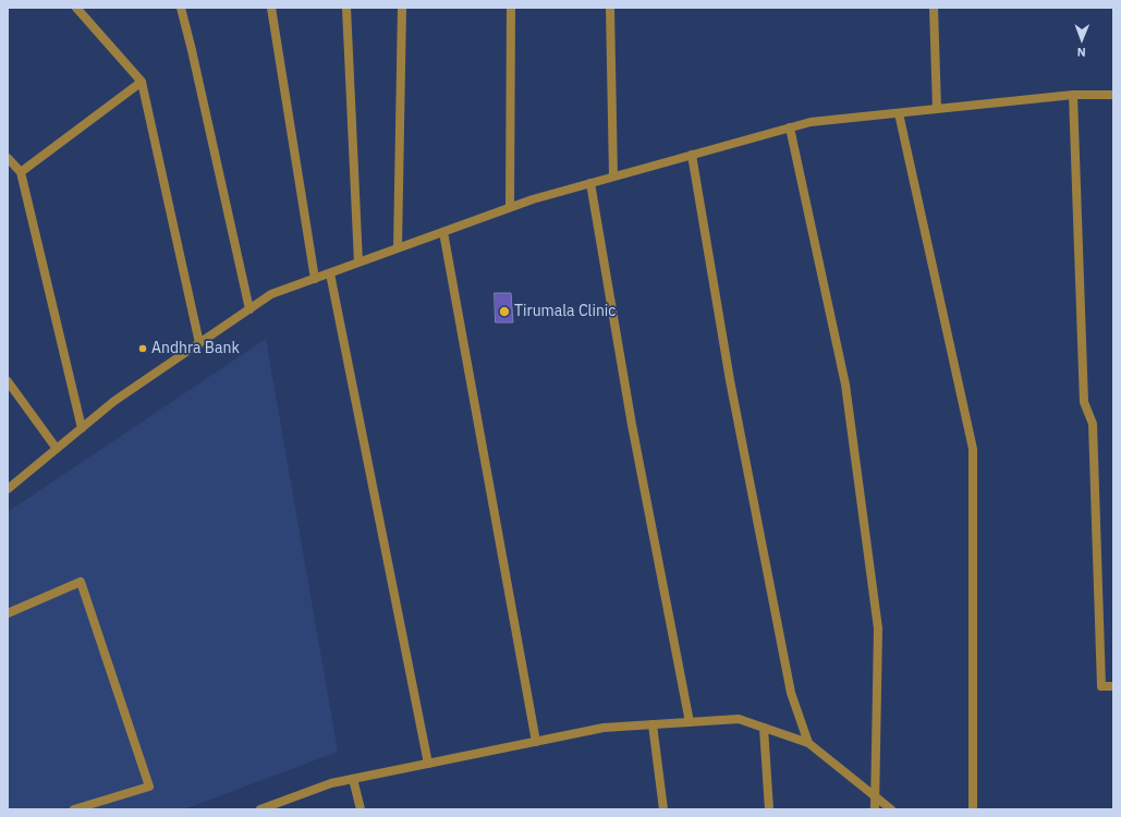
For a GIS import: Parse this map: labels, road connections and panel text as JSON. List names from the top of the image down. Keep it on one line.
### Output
{"places":["Tirumala Clinic","Andhra Bank"],"north":"bottom"}
